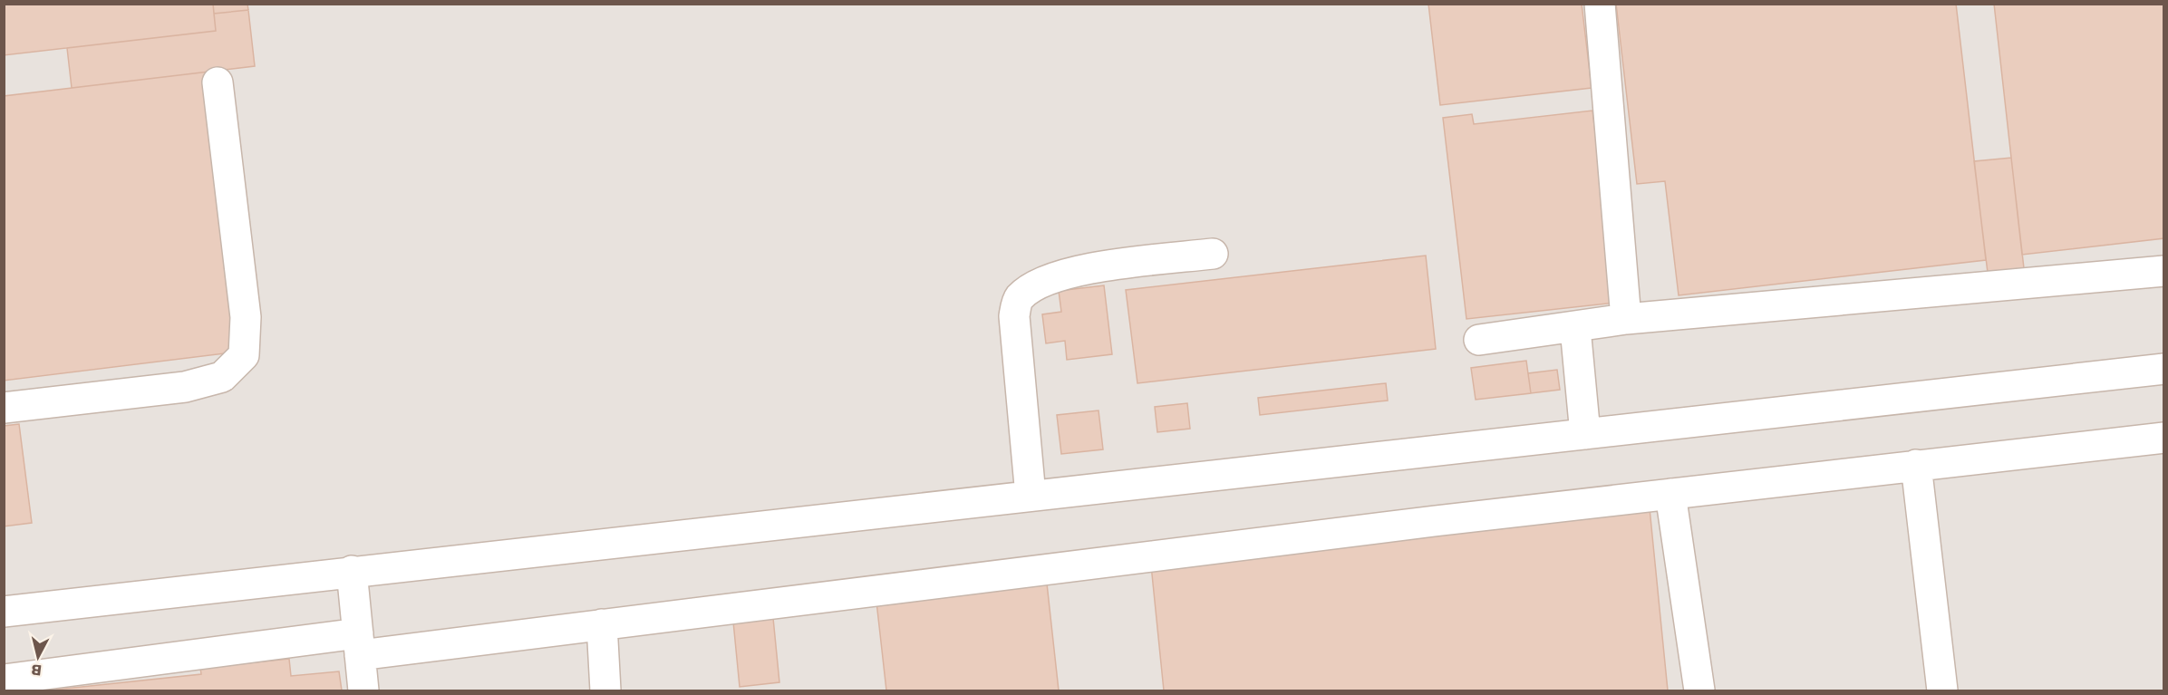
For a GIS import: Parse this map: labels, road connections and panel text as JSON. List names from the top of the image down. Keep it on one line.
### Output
{"north":"bottom"}
